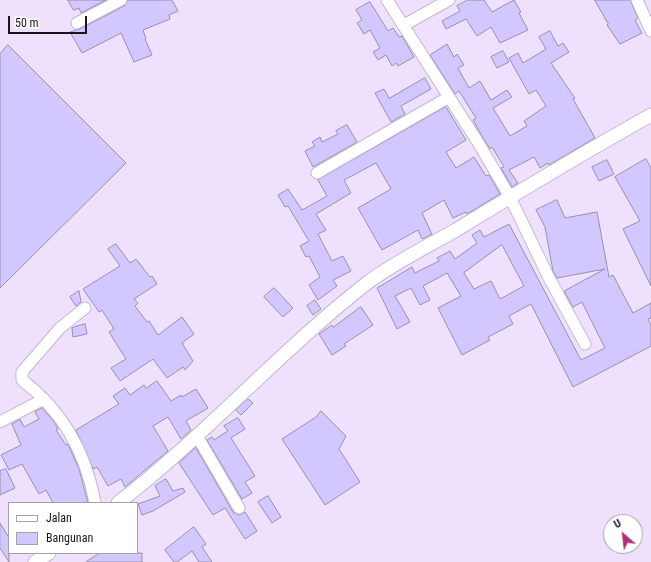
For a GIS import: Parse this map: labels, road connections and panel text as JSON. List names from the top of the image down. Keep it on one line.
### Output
{"legend":["Jalan","Bangunan"],"scale_bar":"50 m","north":"top left"}
